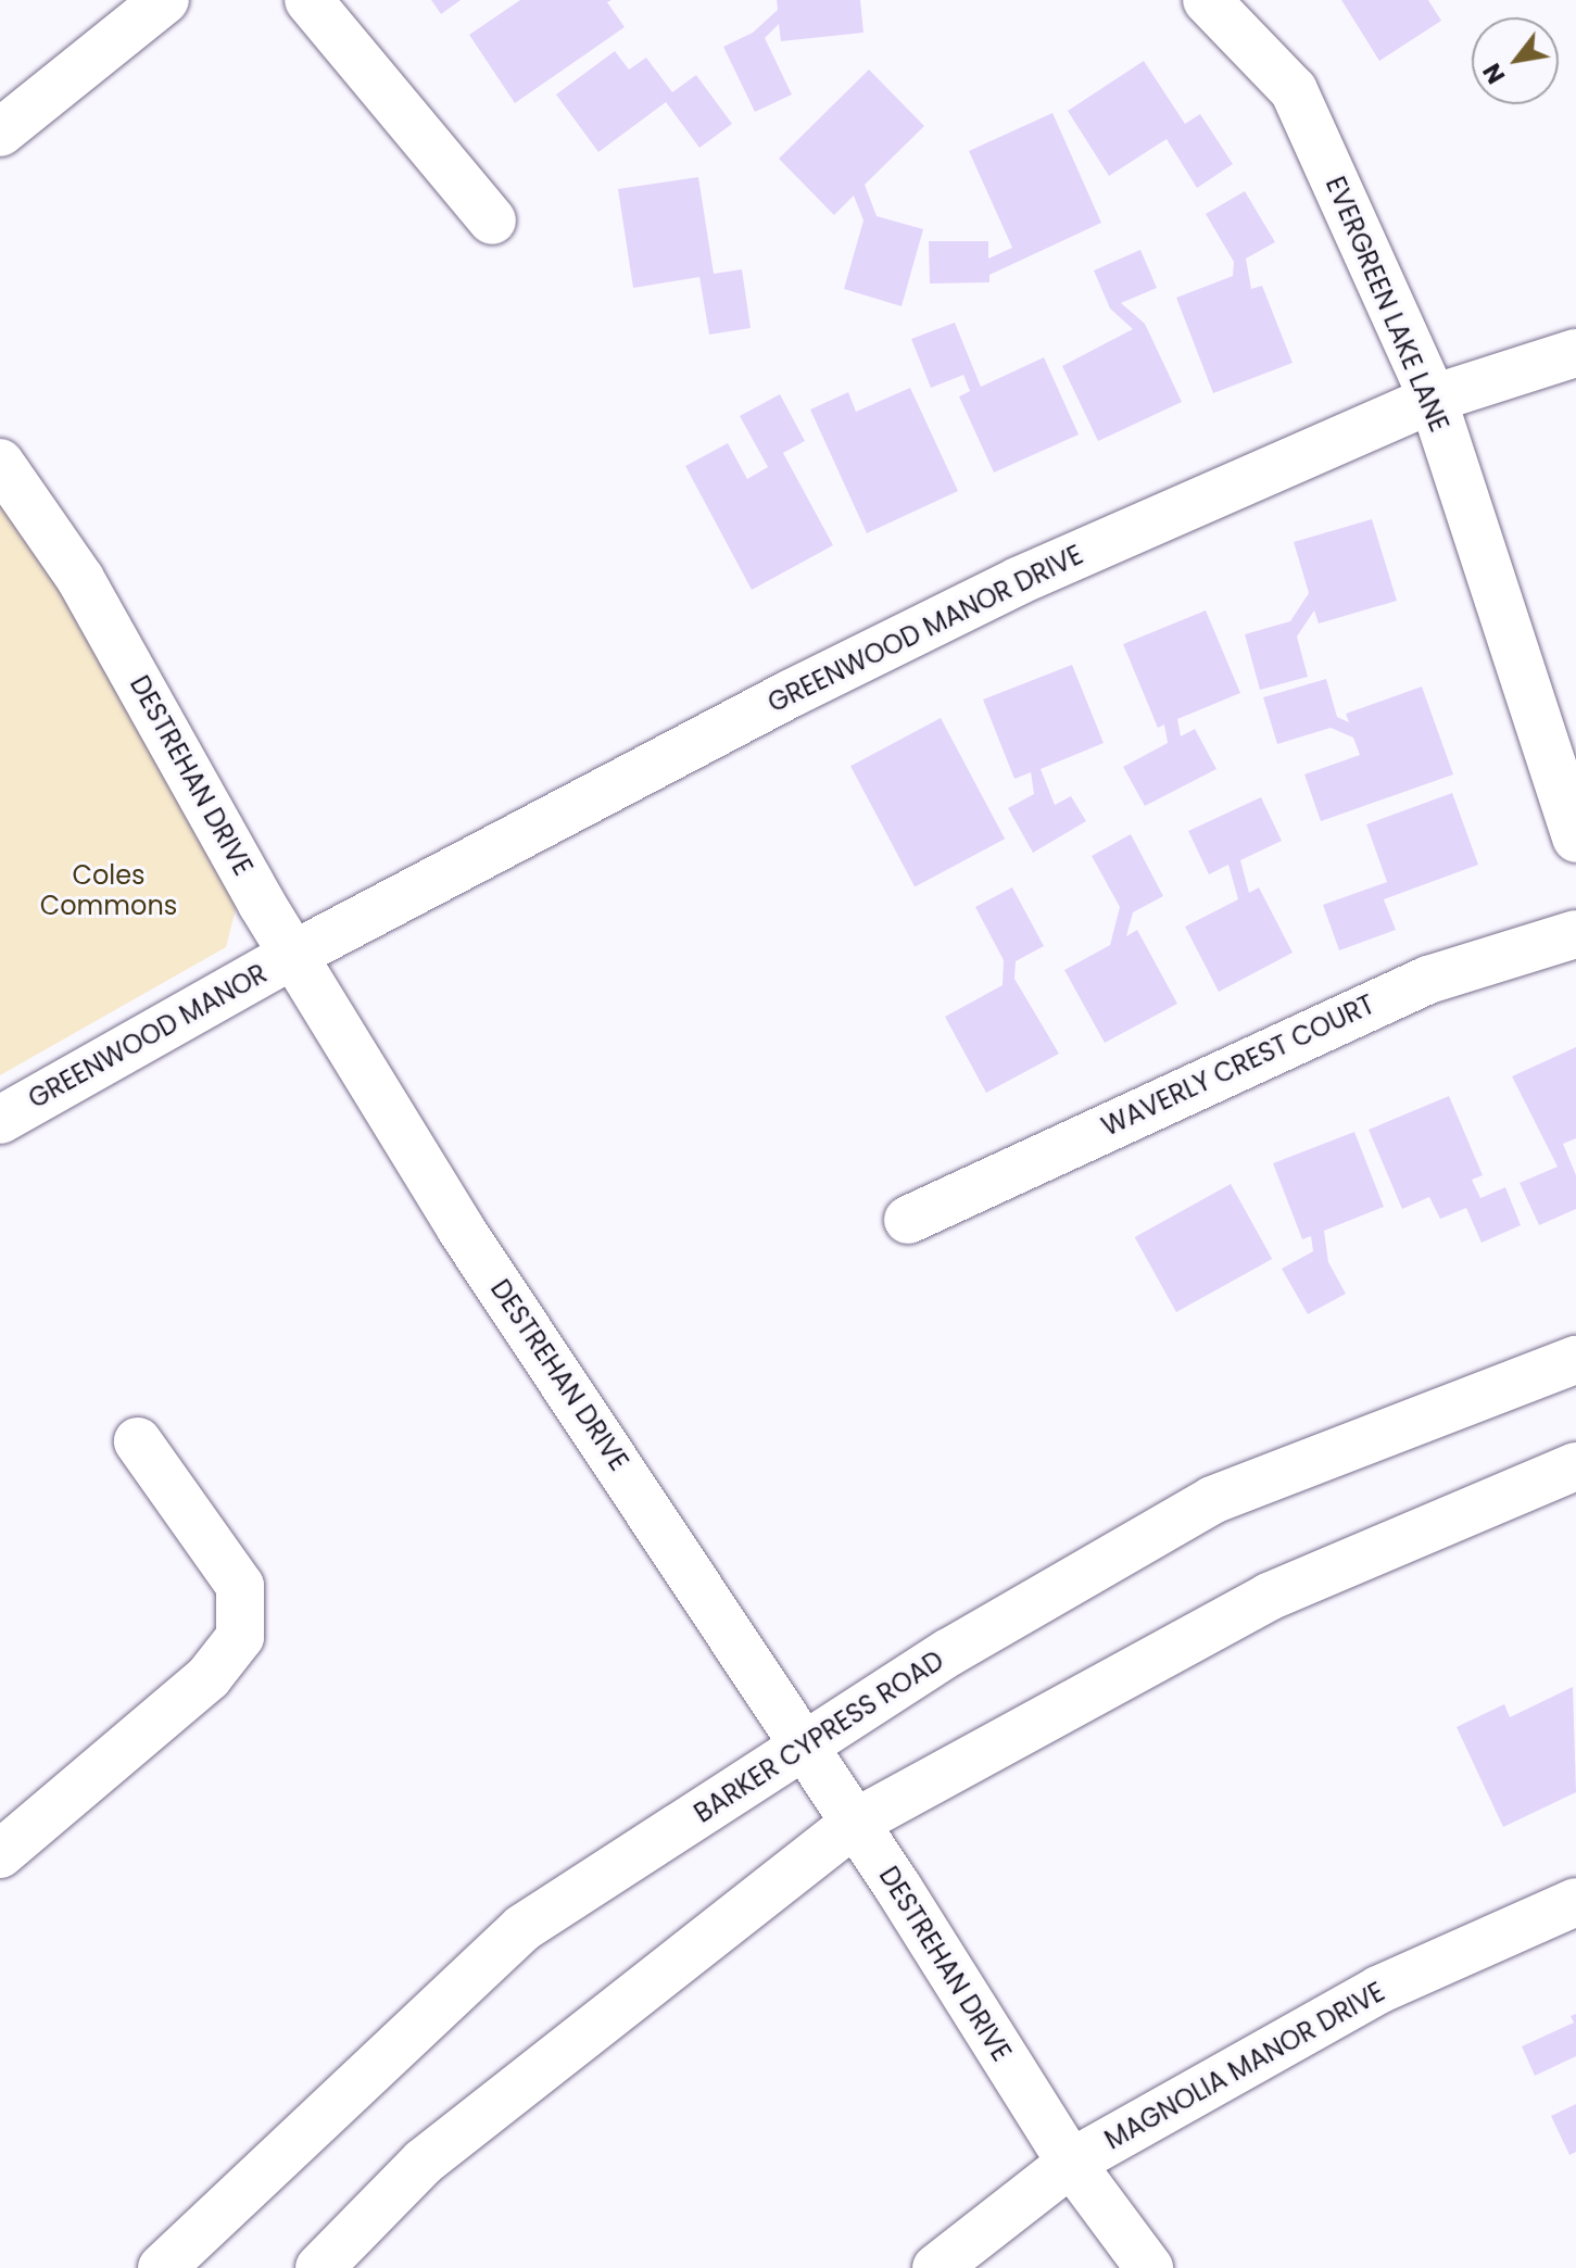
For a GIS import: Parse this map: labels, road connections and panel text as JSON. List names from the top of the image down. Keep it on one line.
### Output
{"streets":{"street":["EVERGREEN LAKE LANE","GREENWOOD MANOR DRIVE","DESTREHAN DRIVE","GREENWOOD MANOR","WAVERLY CREST COURT","BARKER CYPRESS ROAD","MAGNOLIA MANOR DRIVE"]},"crossings":[["EVERGREEN LAKE LANE","GREENWOOD MANOR DRIVE"],["GREENWOOD MANOR DRIVE","DESTREHAN DRIVE"],["GREENWOOD MANOR DRIVE","GREENWOOD MANOR"],["DESTREHAN DRIVE","GREENWOOD MANOR"],["DESTREHAN DRIVE","BARKER CYPRESS ROAD"],["DESTREHAN DRIVE","MAGNOLIA MANOR DRIVE"]],"parks":["Coles Commons"],"north":"bottom left"}
